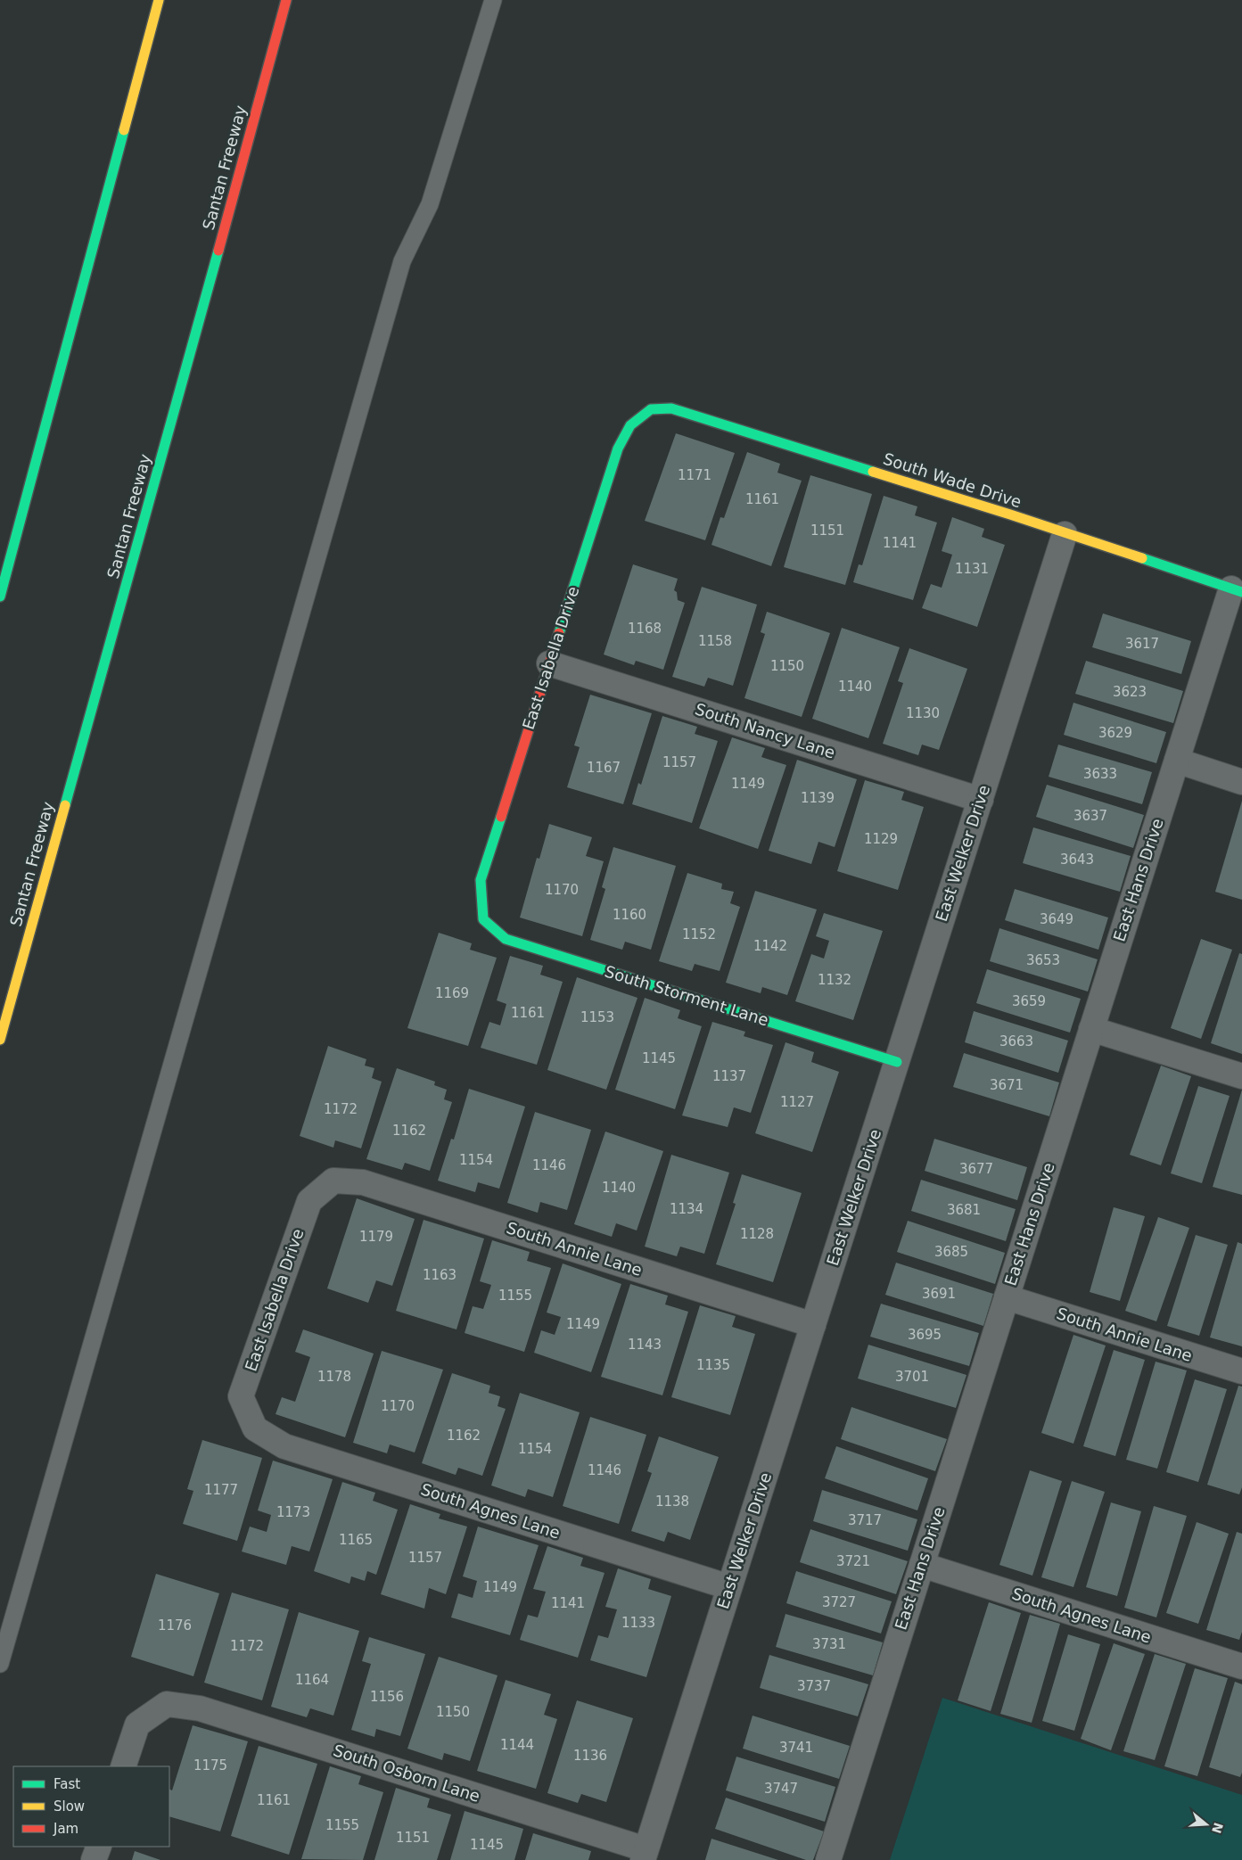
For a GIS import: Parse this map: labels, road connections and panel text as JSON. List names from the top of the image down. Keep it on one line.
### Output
{"streets":{"main road":["Santan Freeway","South Wade Drive","East Isabella Drive","South Storment Lane"],"street":["South Nancy Lane","East Welker Drive","East Hans Drive","South Annie Lane","South Agnes Lane","South Osborn Lane"]},"crossings":[["South Wade Drive","East Isabella Drive"],["South Wade Drive","East Welker Drive"],["South Wade Drive","East Hans Drive"],["East Isabella Drive","South Nancy Lane"],["East Isabella Drive","South Storment Lane"],["East Isabella Drive","South Annie Lane"],["East Isabella Drive","South Agnes Lane"],["South Nancy Lane","East Welker Drive"],["East Welker Drive","South Storment Lane"],["East Welker Drive","South Annie Lane"],["East Welker Drive","South Agnes Lane"],["East Welker Drive","South Osborn Lane"],["East Hans Drive","South Annie Lane"],["East Hans Drive","South Agnes Lane"]],"house_numbers":["1171","1161","1151","1141","1131","1168","1158","3617","1150","1140","3623","1130","3629","1157","1167","3633","1149","1139","3637","1129","3643","1170","1160","3649","1152","1142","3653","1132","1169","3659","1161","1153","3663","1145","1137","3671","1127","1172","1162","1154","1146","3677","1140","1134","3681","1128","1179","3685","1163","3691","1155","1149","3695","1143","1135","1178","3701","1170","1162","1154","1146","1177","1138","1173","3717","1165","1157","3721","1149","3727","1141","1133","1176","3731","1172","1164","3737","1156","1150","1144","3741","1136","1175","3747","1161","1155","1151","1145"],"legend":["Fast","Slow","Jam"],"north":"right"}
